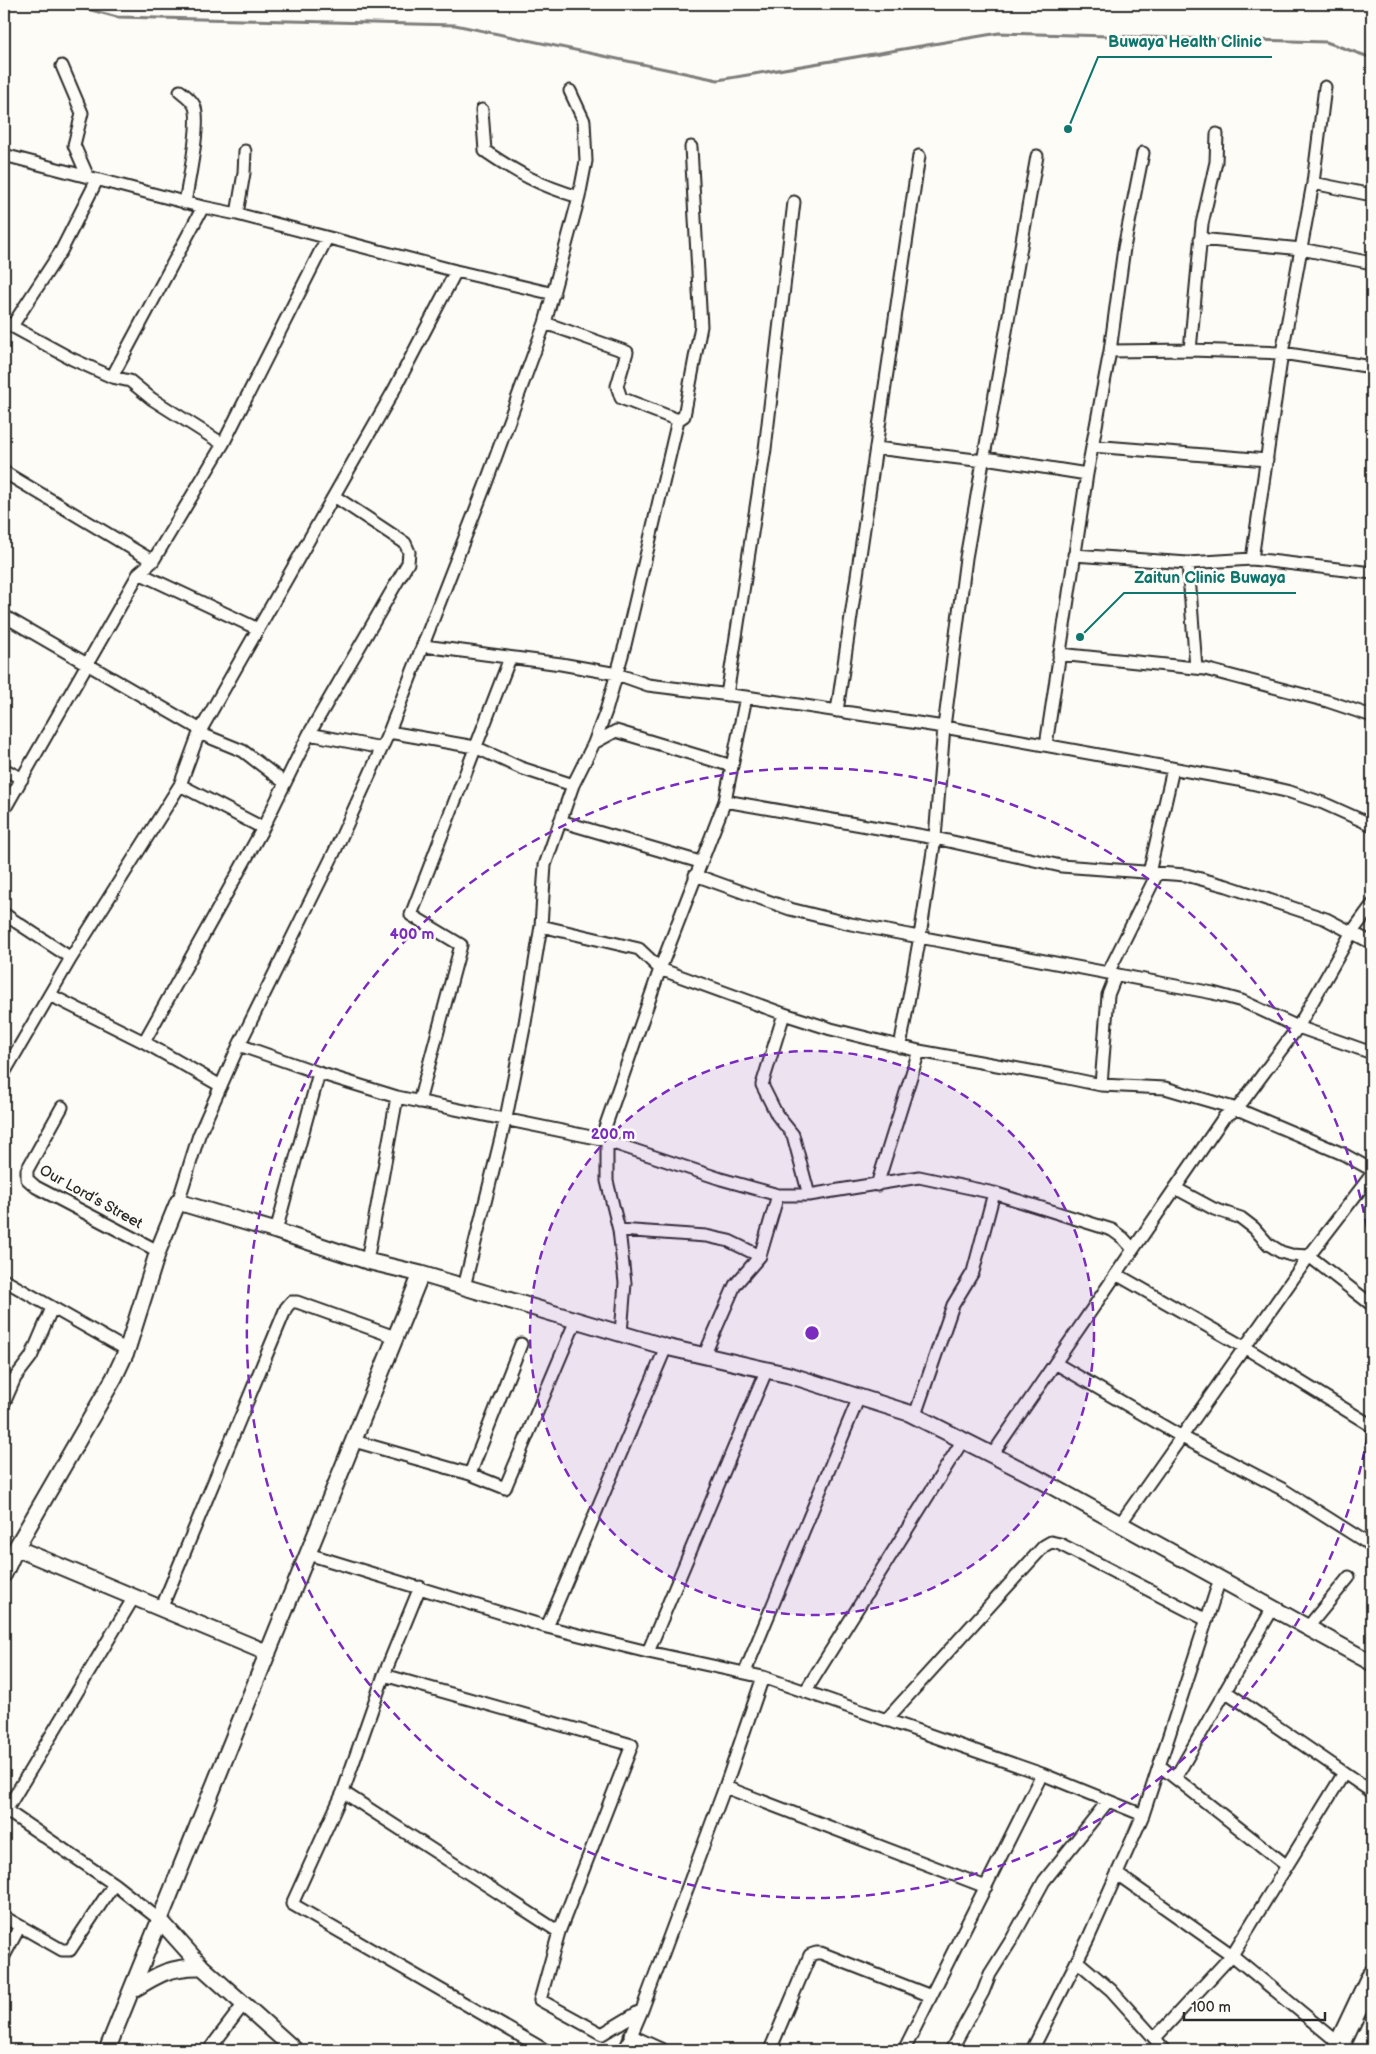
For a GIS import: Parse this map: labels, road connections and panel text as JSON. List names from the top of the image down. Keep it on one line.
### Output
{"streets":{"street":["Our Lord’s Street"]},"places":["Buwaya Health Clinic","Zaitun Clinic Buwaya"],"scale_bar":"100 m","rings":["400 m","200 m"]}
